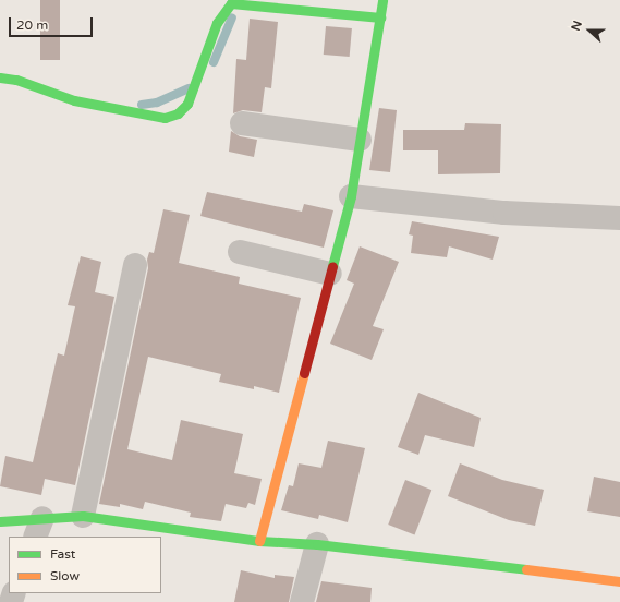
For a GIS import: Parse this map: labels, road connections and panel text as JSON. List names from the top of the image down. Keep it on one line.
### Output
{"legend":["Fast","Slow"],"scale_bar":"20 m","north":"left"}
